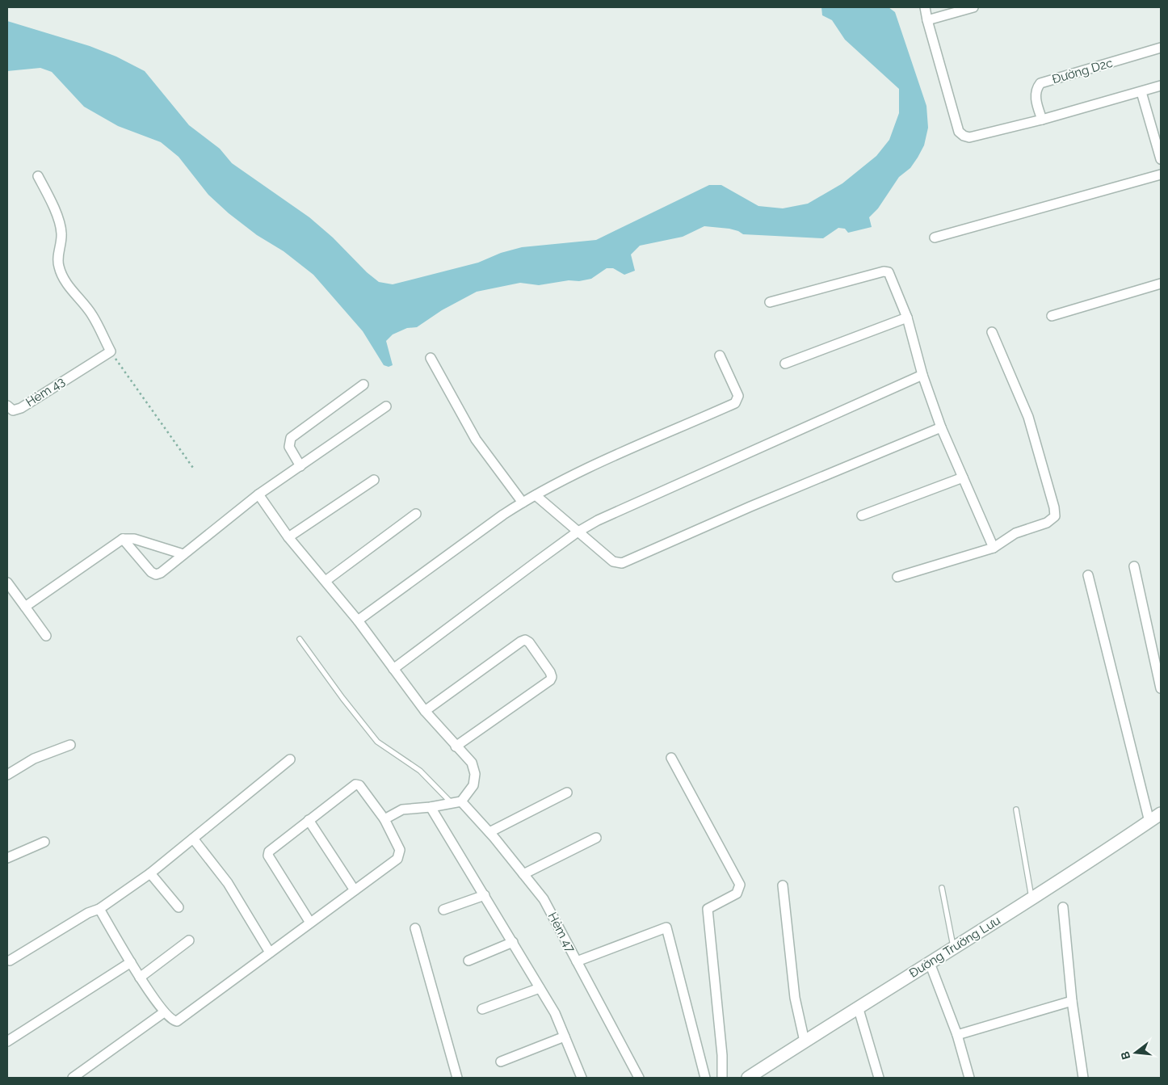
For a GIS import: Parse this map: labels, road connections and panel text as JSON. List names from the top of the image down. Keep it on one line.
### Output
{"streets":{"street":["Đường D2c","Hẻm 43","Hẻm 47","Đường Trường Lưu"]},"north":"left"}
